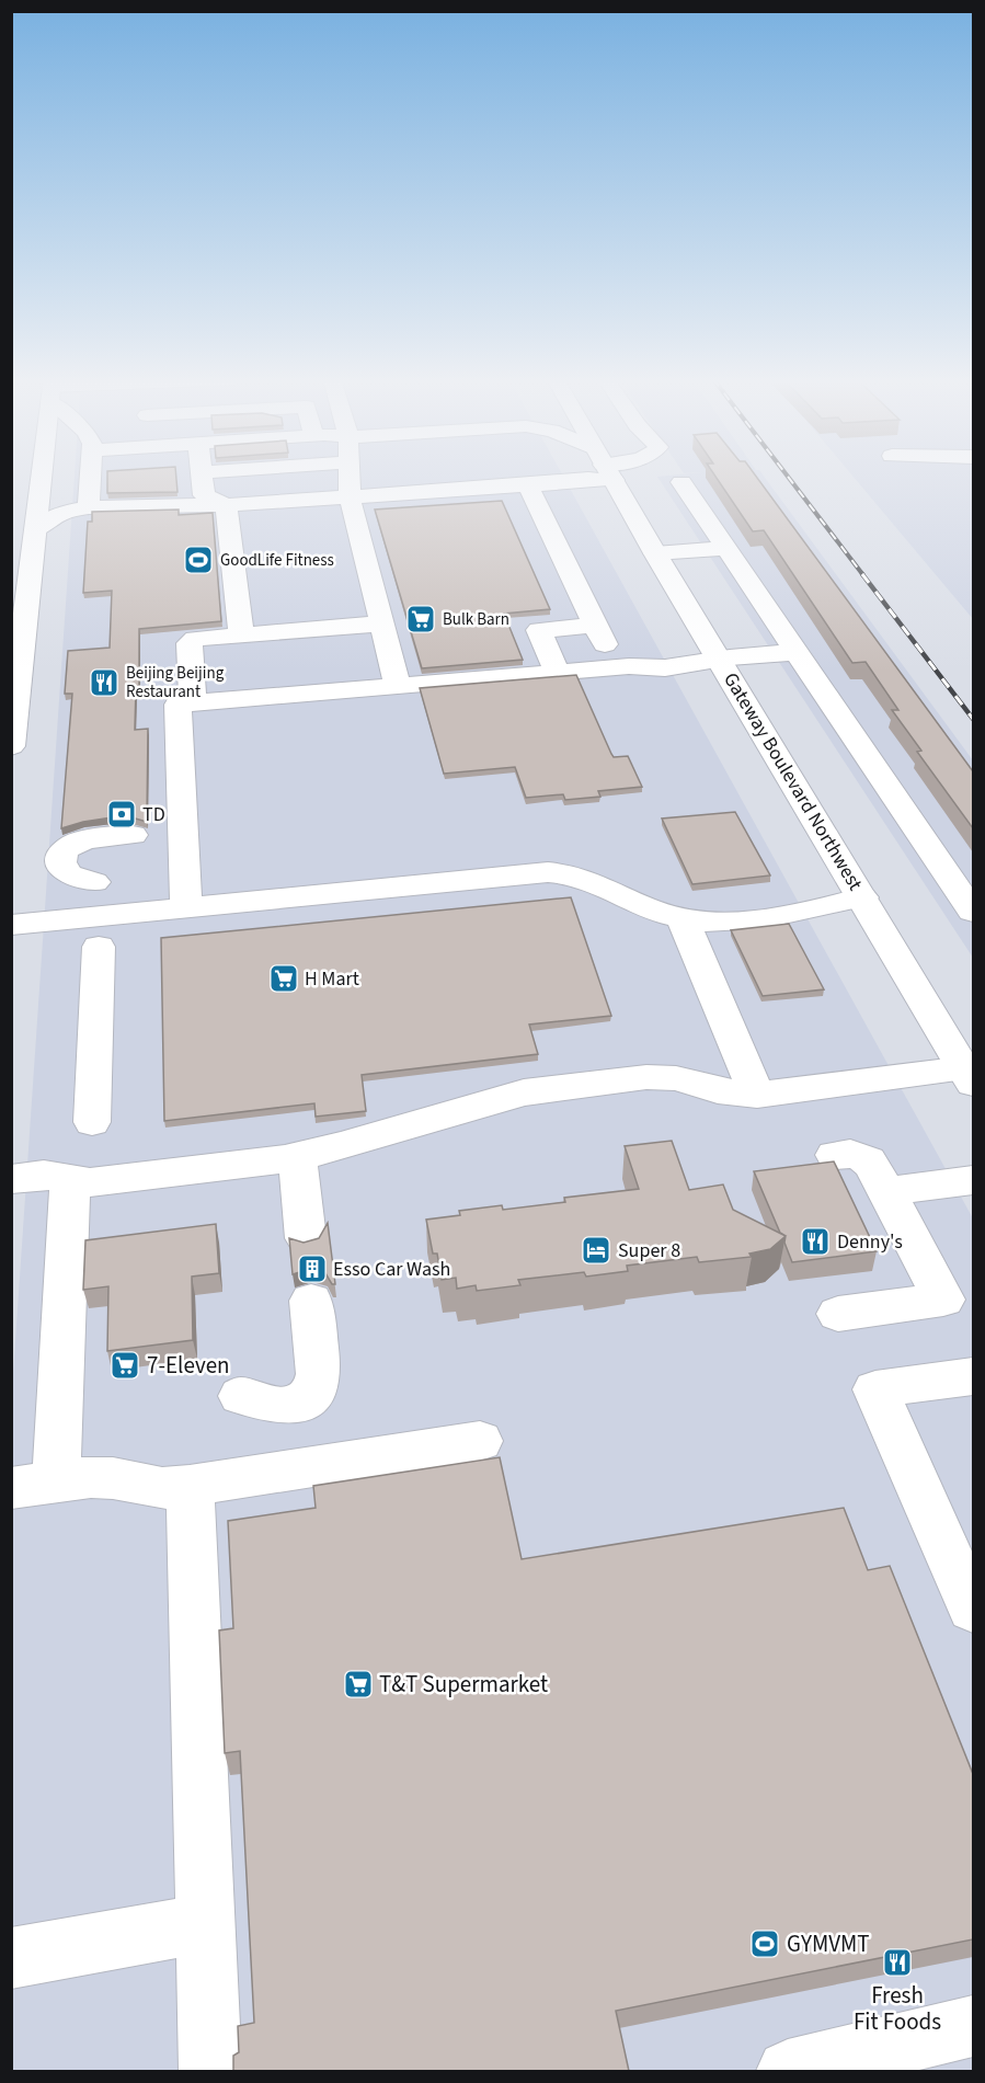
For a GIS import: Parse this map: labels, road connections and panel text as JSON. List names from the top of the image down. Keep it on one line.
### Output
{"streets":{"main road":["Gateway Boulevard Northwest"]},"places":{"sports":["GoodLife Fitness","GYMVMT"],"supermarket":["Bulk Barn","H Mart","7-Eleven","T&T Supermarket"],"restaurant":["Beijing Beijing Restaurant","Denny's","Fresh Fit Foods"],"bank":["TD"],"hotel":["Super 8"],"building":["Esso Car Wash"]}}
